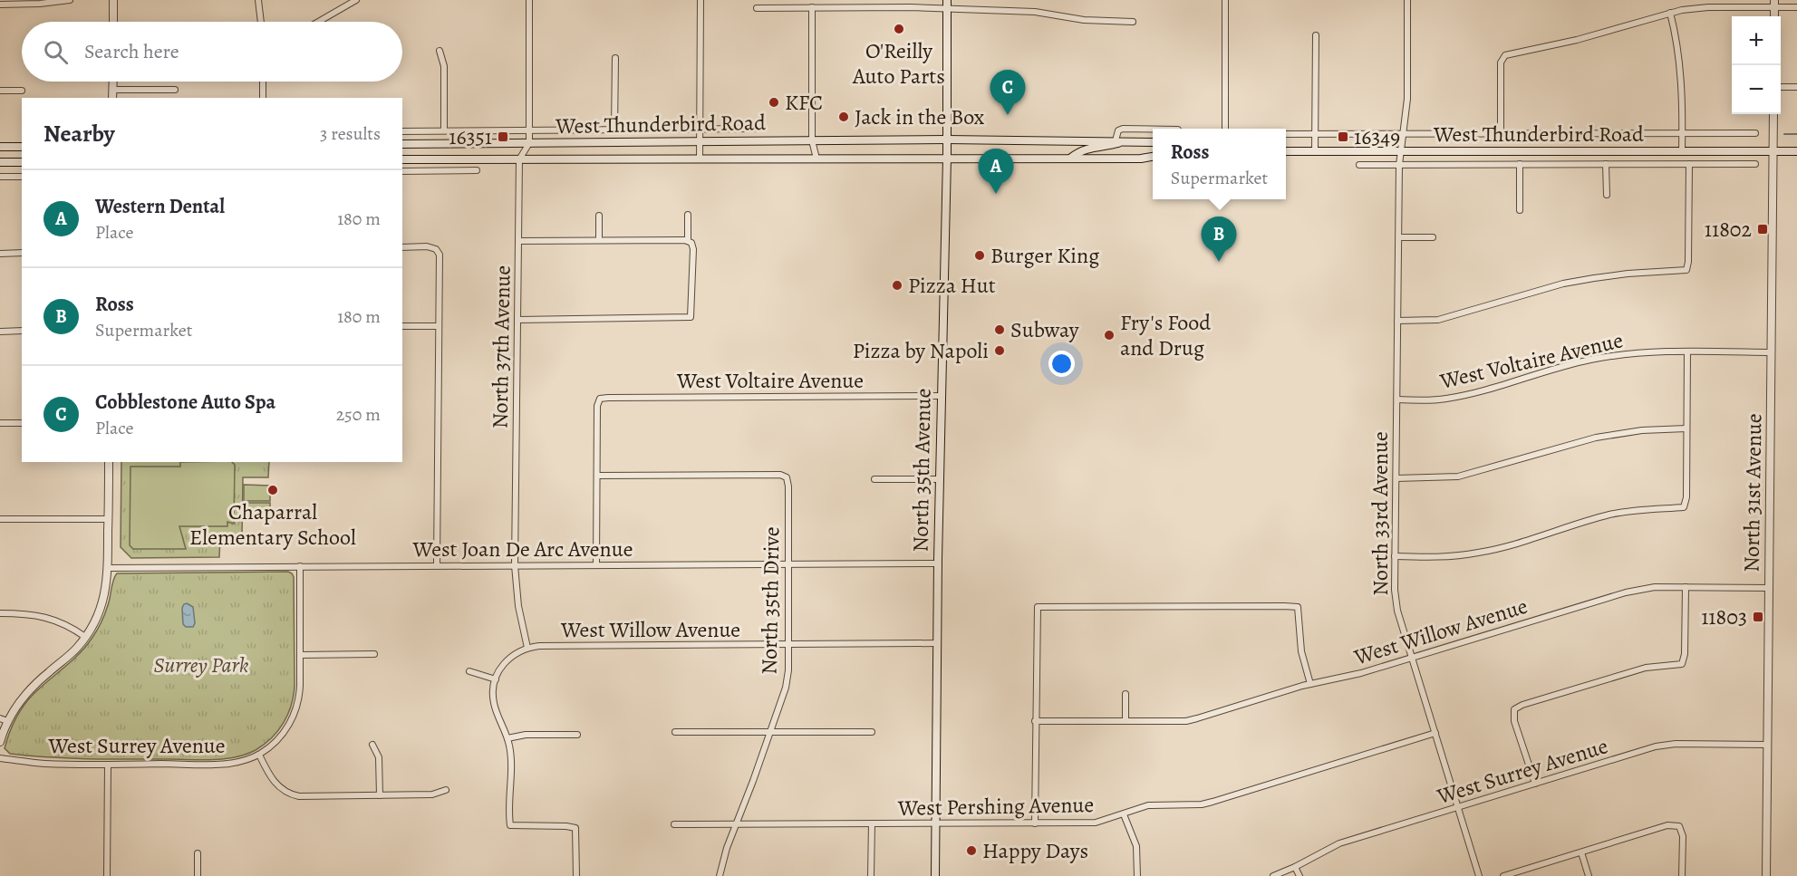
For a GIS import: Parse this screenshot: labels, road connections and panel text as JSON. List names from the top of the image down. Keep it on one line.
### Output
{"streets":{"main road":["West Thunderbird Road","North 35th Avenue"],"street":["North 37th Avenue","West Voltaire Avenue","North 31st Avenue","North 33rd Avenue","West Joan De Arc Avenue","North 35th Drive","West Willow Avenue","West Surrey Avenue","West Pershing Avenue"]},"crossings":[["West Thunderbird Road","North 37th Avenue"],["West Thunderbird Road","North 35th Avenue"],["West Thunderbird Road","North 31st Avenue"],["West Thunderbird Road","North 33rd Avenue"],["North 37th Avenue","West Joan De Arc Avenue"],["North 37th Avenue","West Willow Avenue"],["West Voltaire Avenue","North 35th Avenue"],["West Voltaire Avenue","North 31st Avenue"],["West Voltaire Avenue","North 33rd Avenue"],["West Voltaire Avenue","North 35th Drive"],["North 35th Avenue","West Joan De Arc Avenue"],["North 35th Avenue","West Willow Avenue"],["North 35th Avenue","West Pershing Avenue"],["North 31st Avenue","West Willow Avenue"],["North 31st Avenue","West Surrey Avenue"],["North 33rd Avenue","West Willow Avenue"],["North 33rd Avenue","West Surrey Avenue"],["North 33rd Avenue","West Pershing Avenue"],["West Joan De Arc Avenue","North 35th Drive"],["North 35th Drive","West Willow Avenue"],["North 35th Drive","West Pershing Avenue"]],"parks":["Surrey Park"],"places":{"other":["O'Reilly Auto Parts","KFC","Jack in the Box","Burger King","Pizza Hut","Subway","Fry's Food and Drug","Pizza by Napoli","Chaparral Elementary School","Happy Days"],"transit":["16351","16349","11802","11803"]},"page":{"map_buttons":["+","−"],"search":"Search here","pins":["C","A","B"],"heading":["Nearby","3 results"],"popup":["Ross","Supermarket"],"list":[{"mark":"A","name":"Western Dental","note":"Place","value":"180 m"},{"mark":"B","name":"Ross","note":"Supermarket","value":"180 m"},{"mark":"C","name":"Cobblestone Auto Spa","note":"Place","value":"250 m"}]}}
